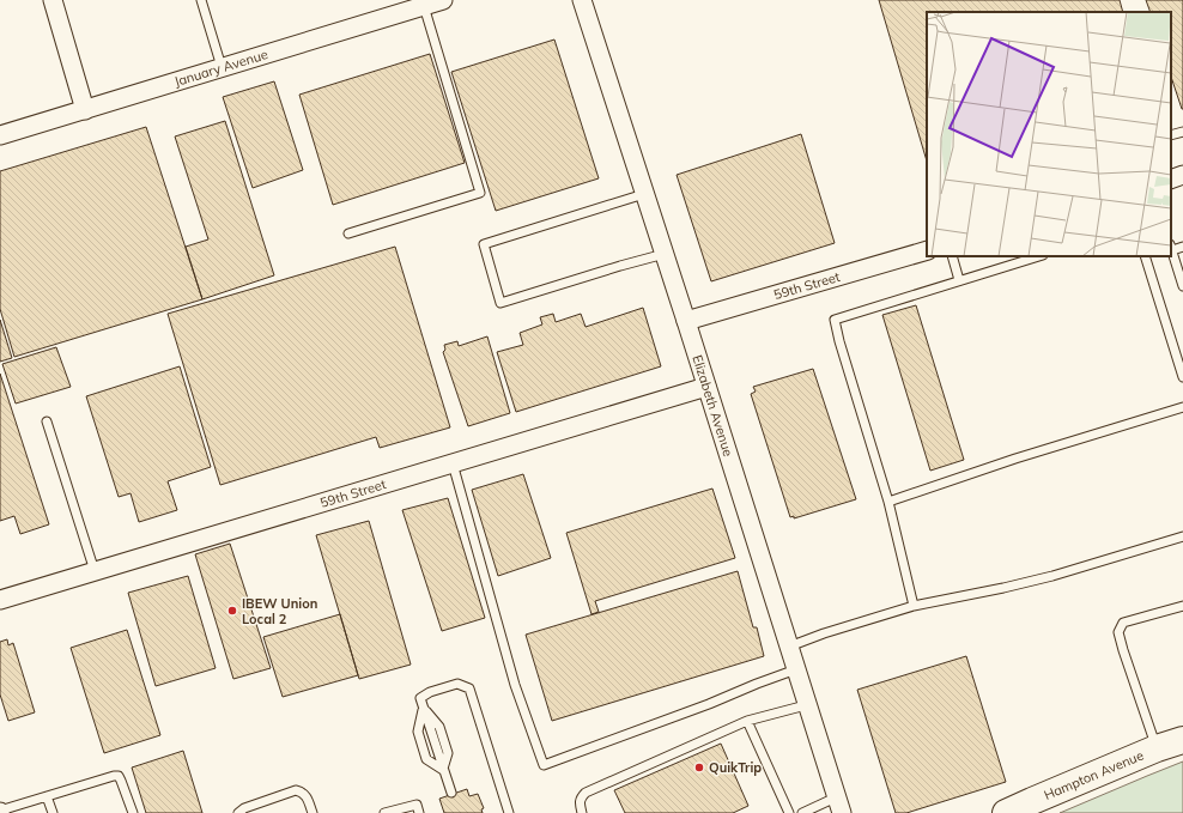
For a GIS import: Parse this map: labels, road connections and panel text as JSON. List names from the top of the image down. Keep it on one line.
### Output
{"streets":{"main road":["Hampton Avenue"],"street":["January Avenue","59th Street","Elizabeth Avenue"]},"crossings":[["59th Street","Elizabeth Avenue"]],"places":["IBEW Union Local 2","QuikTrip"]}
